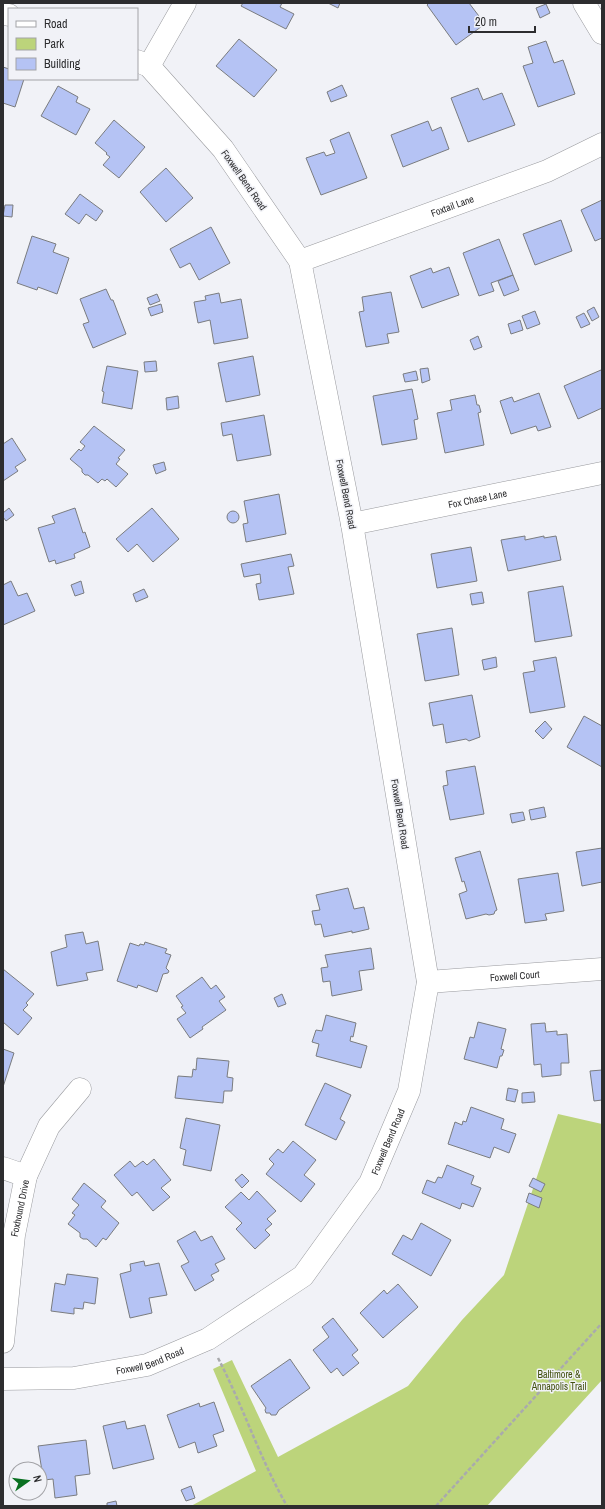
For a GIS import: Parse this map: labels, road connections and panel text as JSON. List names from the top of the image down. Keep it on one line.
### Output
{"streets":{"street":["Foxwell Bend Road","Foxtail Lane","Fox Chase Lane","Foxwell Court","Foxhound Drive"]},"crossings":[["Foxwell Bend Road","Foxtail Lane"],["Foxwell Bend Road","Fox Chase Lane"],["Foxwell Bend Road","Foxwell Court"]],"parks":["Baltimore & Annapolis Trail"],"legend":["Road","Park","Building"],"scale_bar":"20 m","north":"right"}
